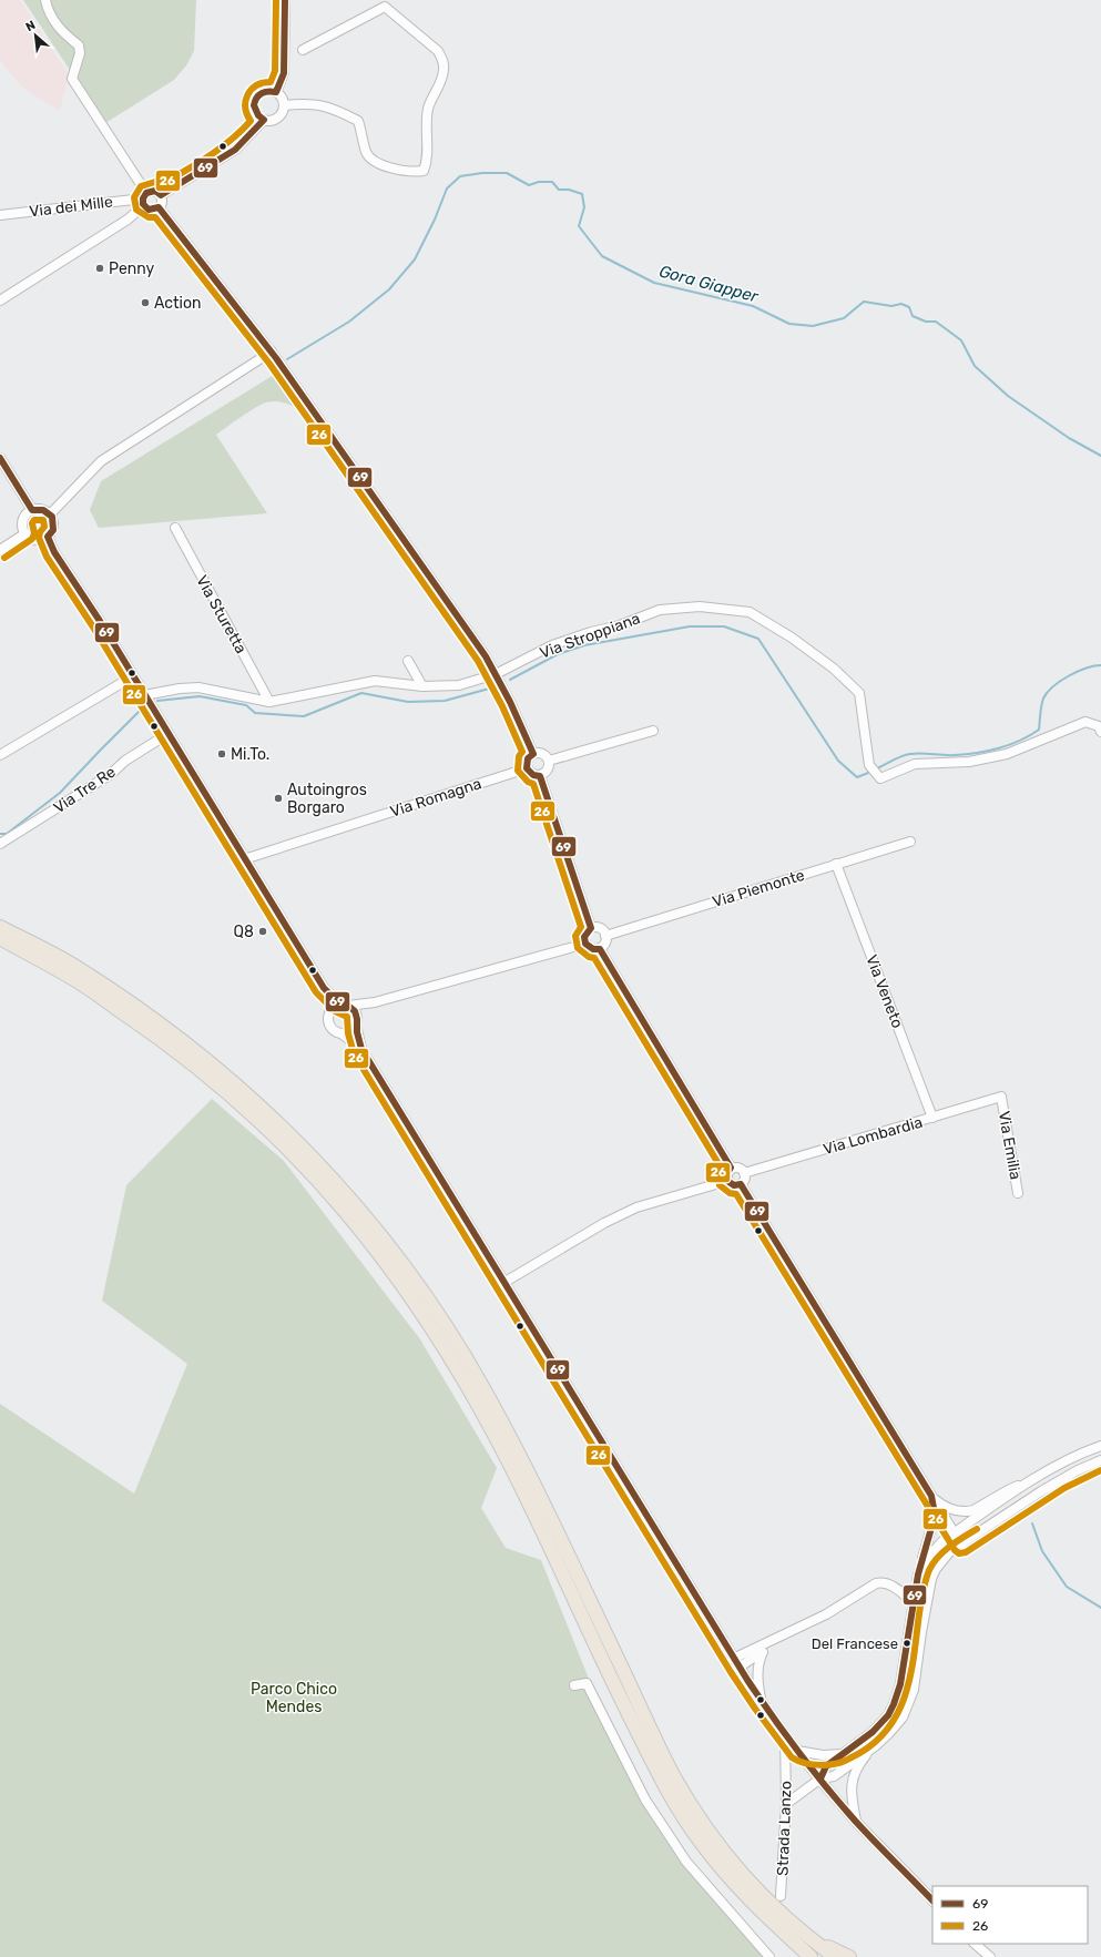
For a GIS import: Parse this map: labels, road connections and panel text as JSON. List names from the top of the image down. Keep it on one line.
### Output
{"streets":{"street":["Via dei Mille","Via Sturetta","Via Stroppiana","Via Tre Re","Via Romagna","Via Piemonte","Via Veneto","Via Lombardia","Via Emilia","Strada Lanzo"]},"crossings":[["Via Sturetta","Via Stroppiana"],["Via Piemonte","Via Veneto"],["Via Veneto","Via Lombardia"],["Via Lombardia","Via Emilia"]],"water":["Gora Giapper"],"parks":["Parco Chico Mendes"],"places":["Penny","Action","Mi.To.","Autoingros Borgaro","Q8","Del Francese"],"lines":["transit line 69","transit line 26"],"legend":["69","26"],"north":"top left"}
